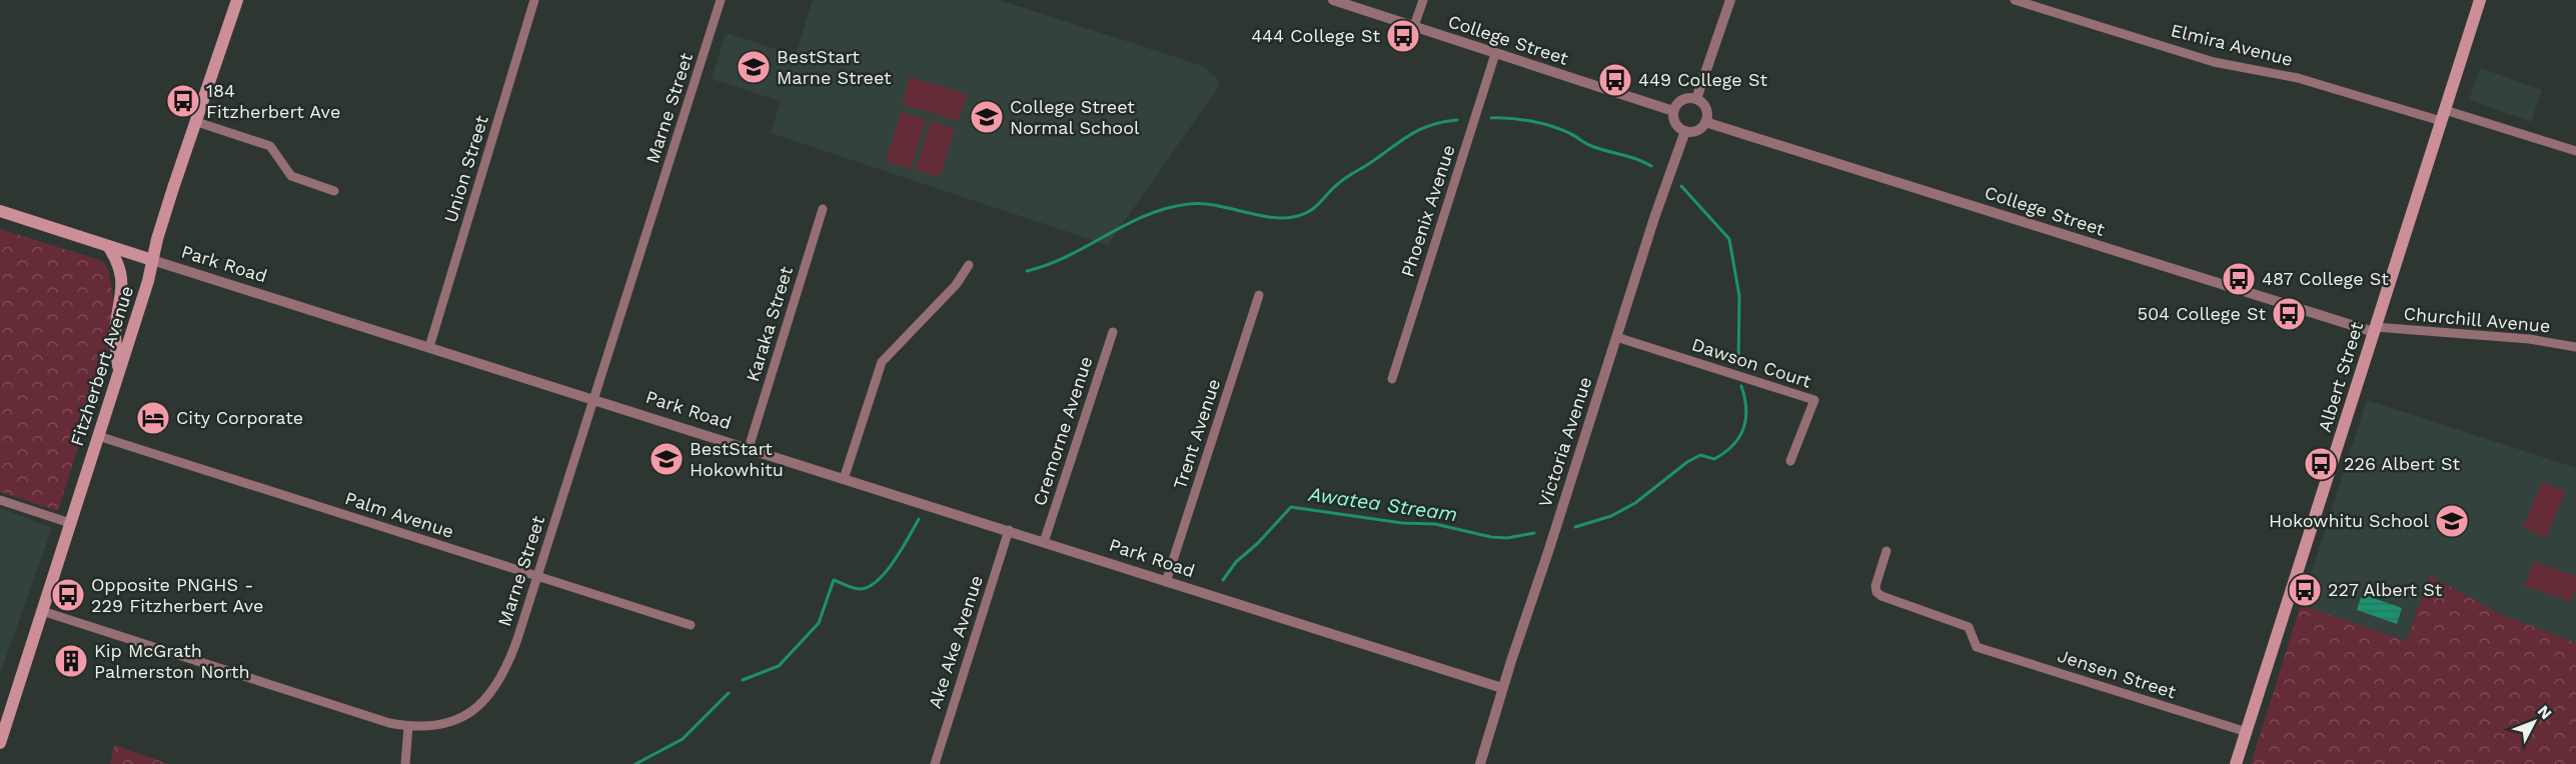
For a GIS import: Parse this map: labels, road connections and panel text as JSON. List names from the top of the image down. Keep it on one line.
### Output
{"streets":{"main road":["Park Road","Fitzherbert Avenue","Albert Street"],"street":["College Street","Elmira Avenue","Marne Street","Union Street","Phoenix Avenue","Churchill Avenue","Karaka Street","Dawson Court","Cremorne Avenue","Trent Avenue","Victoria Avenue","Palm Avenue","Ake Ake Avenue","Jensen Street"]},"crossings":[["College Street","Phoenix Avenue"],["College Street","Churchill Avenue"],["College Street","Albert Street"],["College Street","Victoria Avenue"],["Elmira Avenue","Albert Street"],["Marne Street","Park Road"],["Marne Street","Fitzherbert Avenue"],["Marne Street","Palm Avenue"],["Union Street","Park Road"],["Park Road","Karaka Street"],["Park Road","Fitzherbert Avenue"],["Park Road","Cremorne Avenue"],["Park Road","Trent Avenue"],["Park Road","Victoria Avenue"],["Park Road","Ake Ake Avenue"],["Churchill Avenue","Albert Street"],["Dawson Court","Victoria Avenue"],["Fitzherbert Avenue","Palm Avenue"],["Albert Street","Jensen Street"]],"water":["Awatea Stream"],"places":{"bus stop":["444 College St","449 College St","184 Fitzherbert Ave","487 College St","504 College St","226 Albert St","227 Albert St","Opposite PNGHS - 229 Fitzherbert Ave"],"school or university":["BestStart Marne Street","College Street Normal School","BestStart Hokowhitu","Hokowhitu School"],"hotel":["City Corporate"],"building":["Kip McGrath Palmerston North"]},"north":"top right"}
